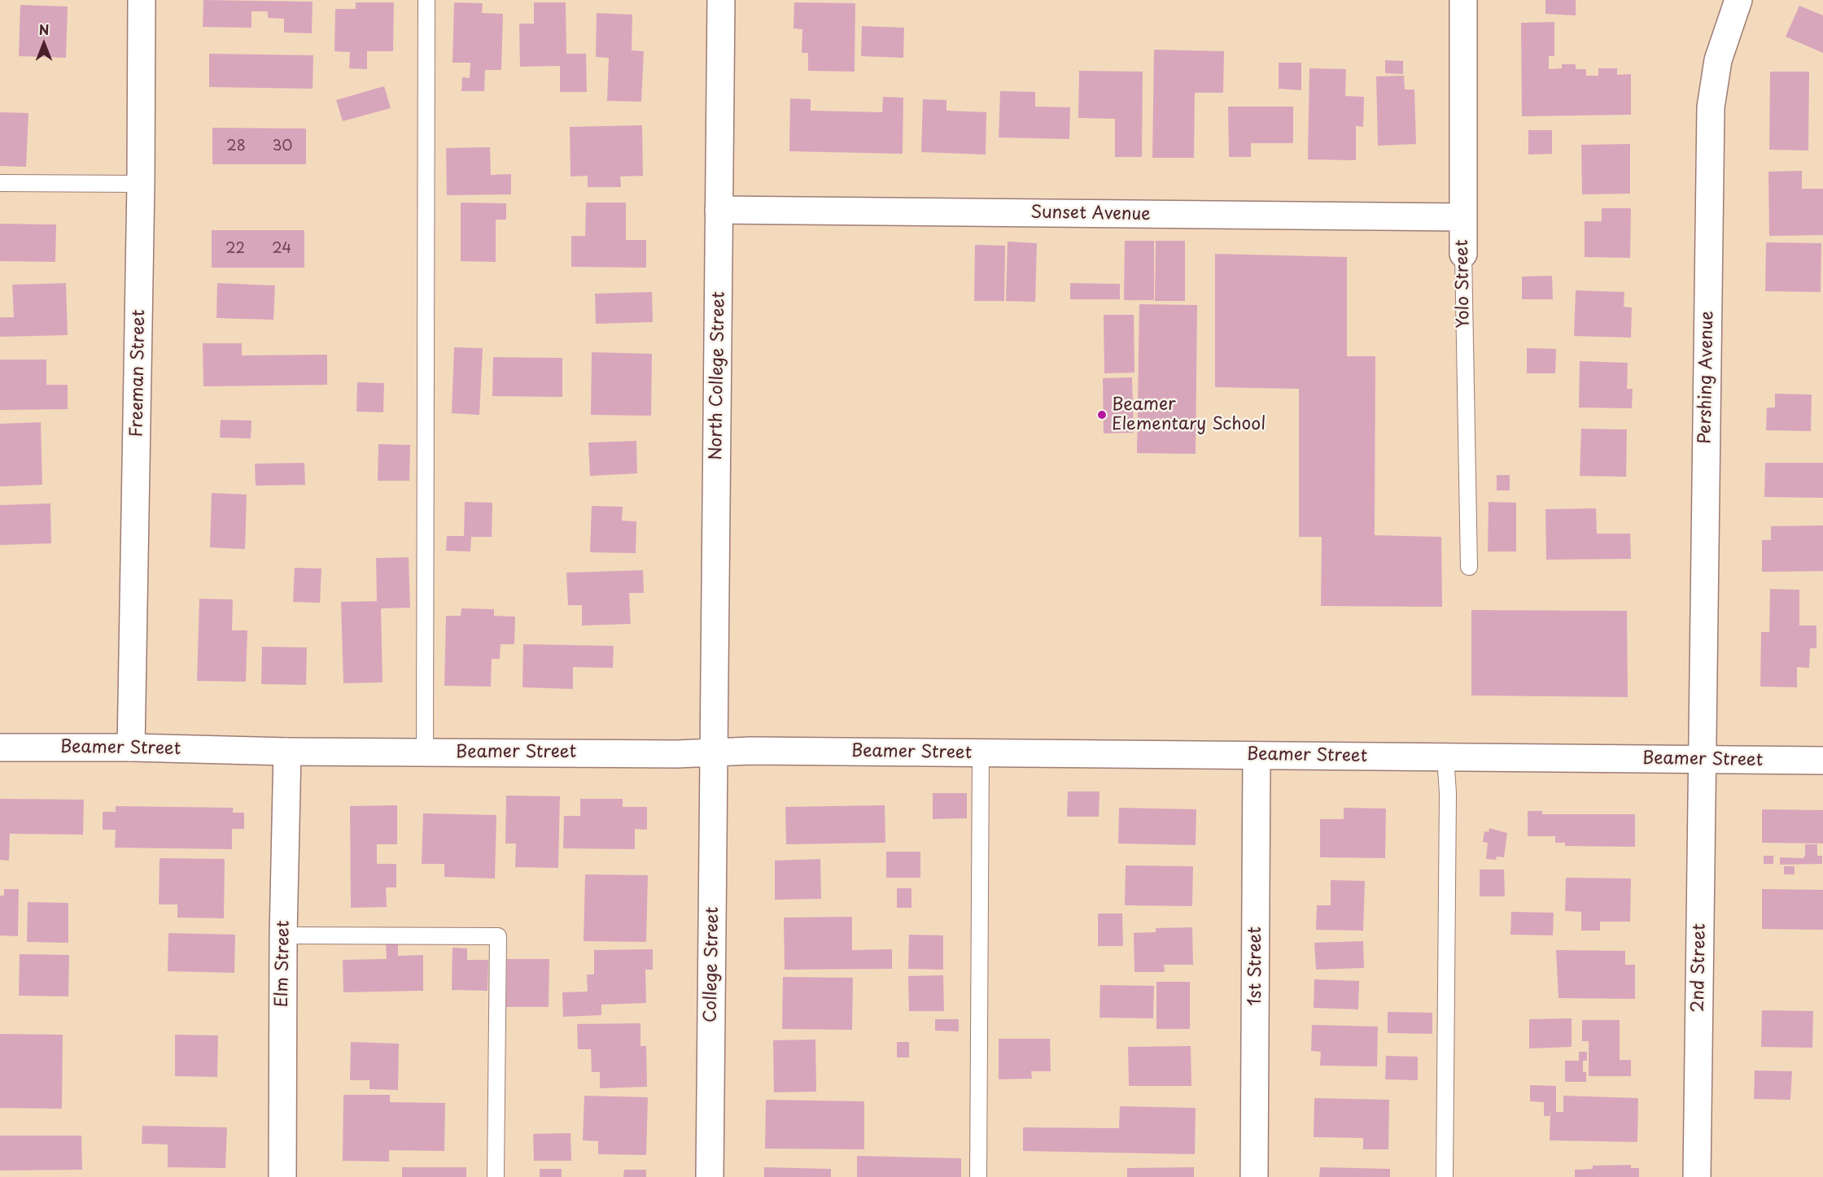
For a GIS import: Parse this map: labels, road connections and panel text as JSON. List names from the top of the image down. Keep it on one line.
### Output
{"streets":{"street":["Sunset Avenue","Yolo Street","Freeman Street","North College Street","Pershing Avenue","Beamer Street","Elm Street","College Street","1st Street","2nd Street"]},"crossings":[["Sunset Avenue","Yolo Street"],["Sunset Avenue","North College Street"],["Freeman Street","Beamer Street"],["North College Street","Beamer Street"],["North College Street","College Street"],["Pershing Avenue","Beamer Street"],["Pershing Avenue","2nd Street"],["Beamer Street","Elm Street"],["Beamer Street","College Street"],["Beamer Street","1st Street"],["Beamer Street","2nd Street"]],"places":["Beamer Elementary School"],"house_numbers":["28","30","22","24"],"north":"top"}
